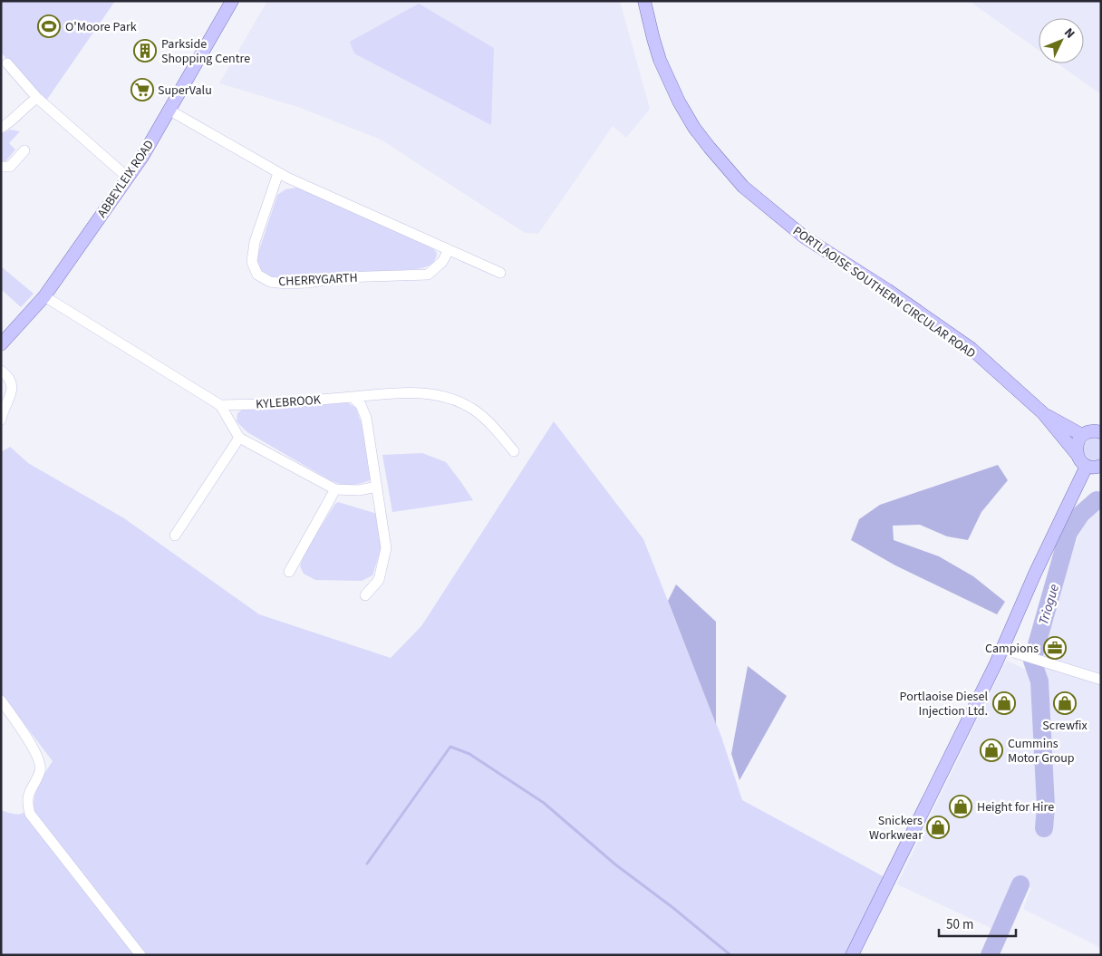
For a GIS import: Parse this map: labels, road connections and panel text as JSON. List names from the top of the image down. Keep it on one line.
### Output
{"streets":{"main road":["ABBEYLEIX ROAD","PORTLAOISE SOUTHERN CIRCULAR ROAD"],"street":["CHERRYGARTH","KYLEBROOK"]},"water":["Triogue"],"places":{"sports":["O'Moore Park"],"building":["Parkside Shopping Centre"],"supermarket":["SuperValu"],"office":["Campions"],"shop":["Portlaoise Diesel Injection Ltd.","Screwfix","Cummins Motor Group","Height for Hire","Snickers Workwear"]},"scale_bar":"50 m","north":"top right"}
